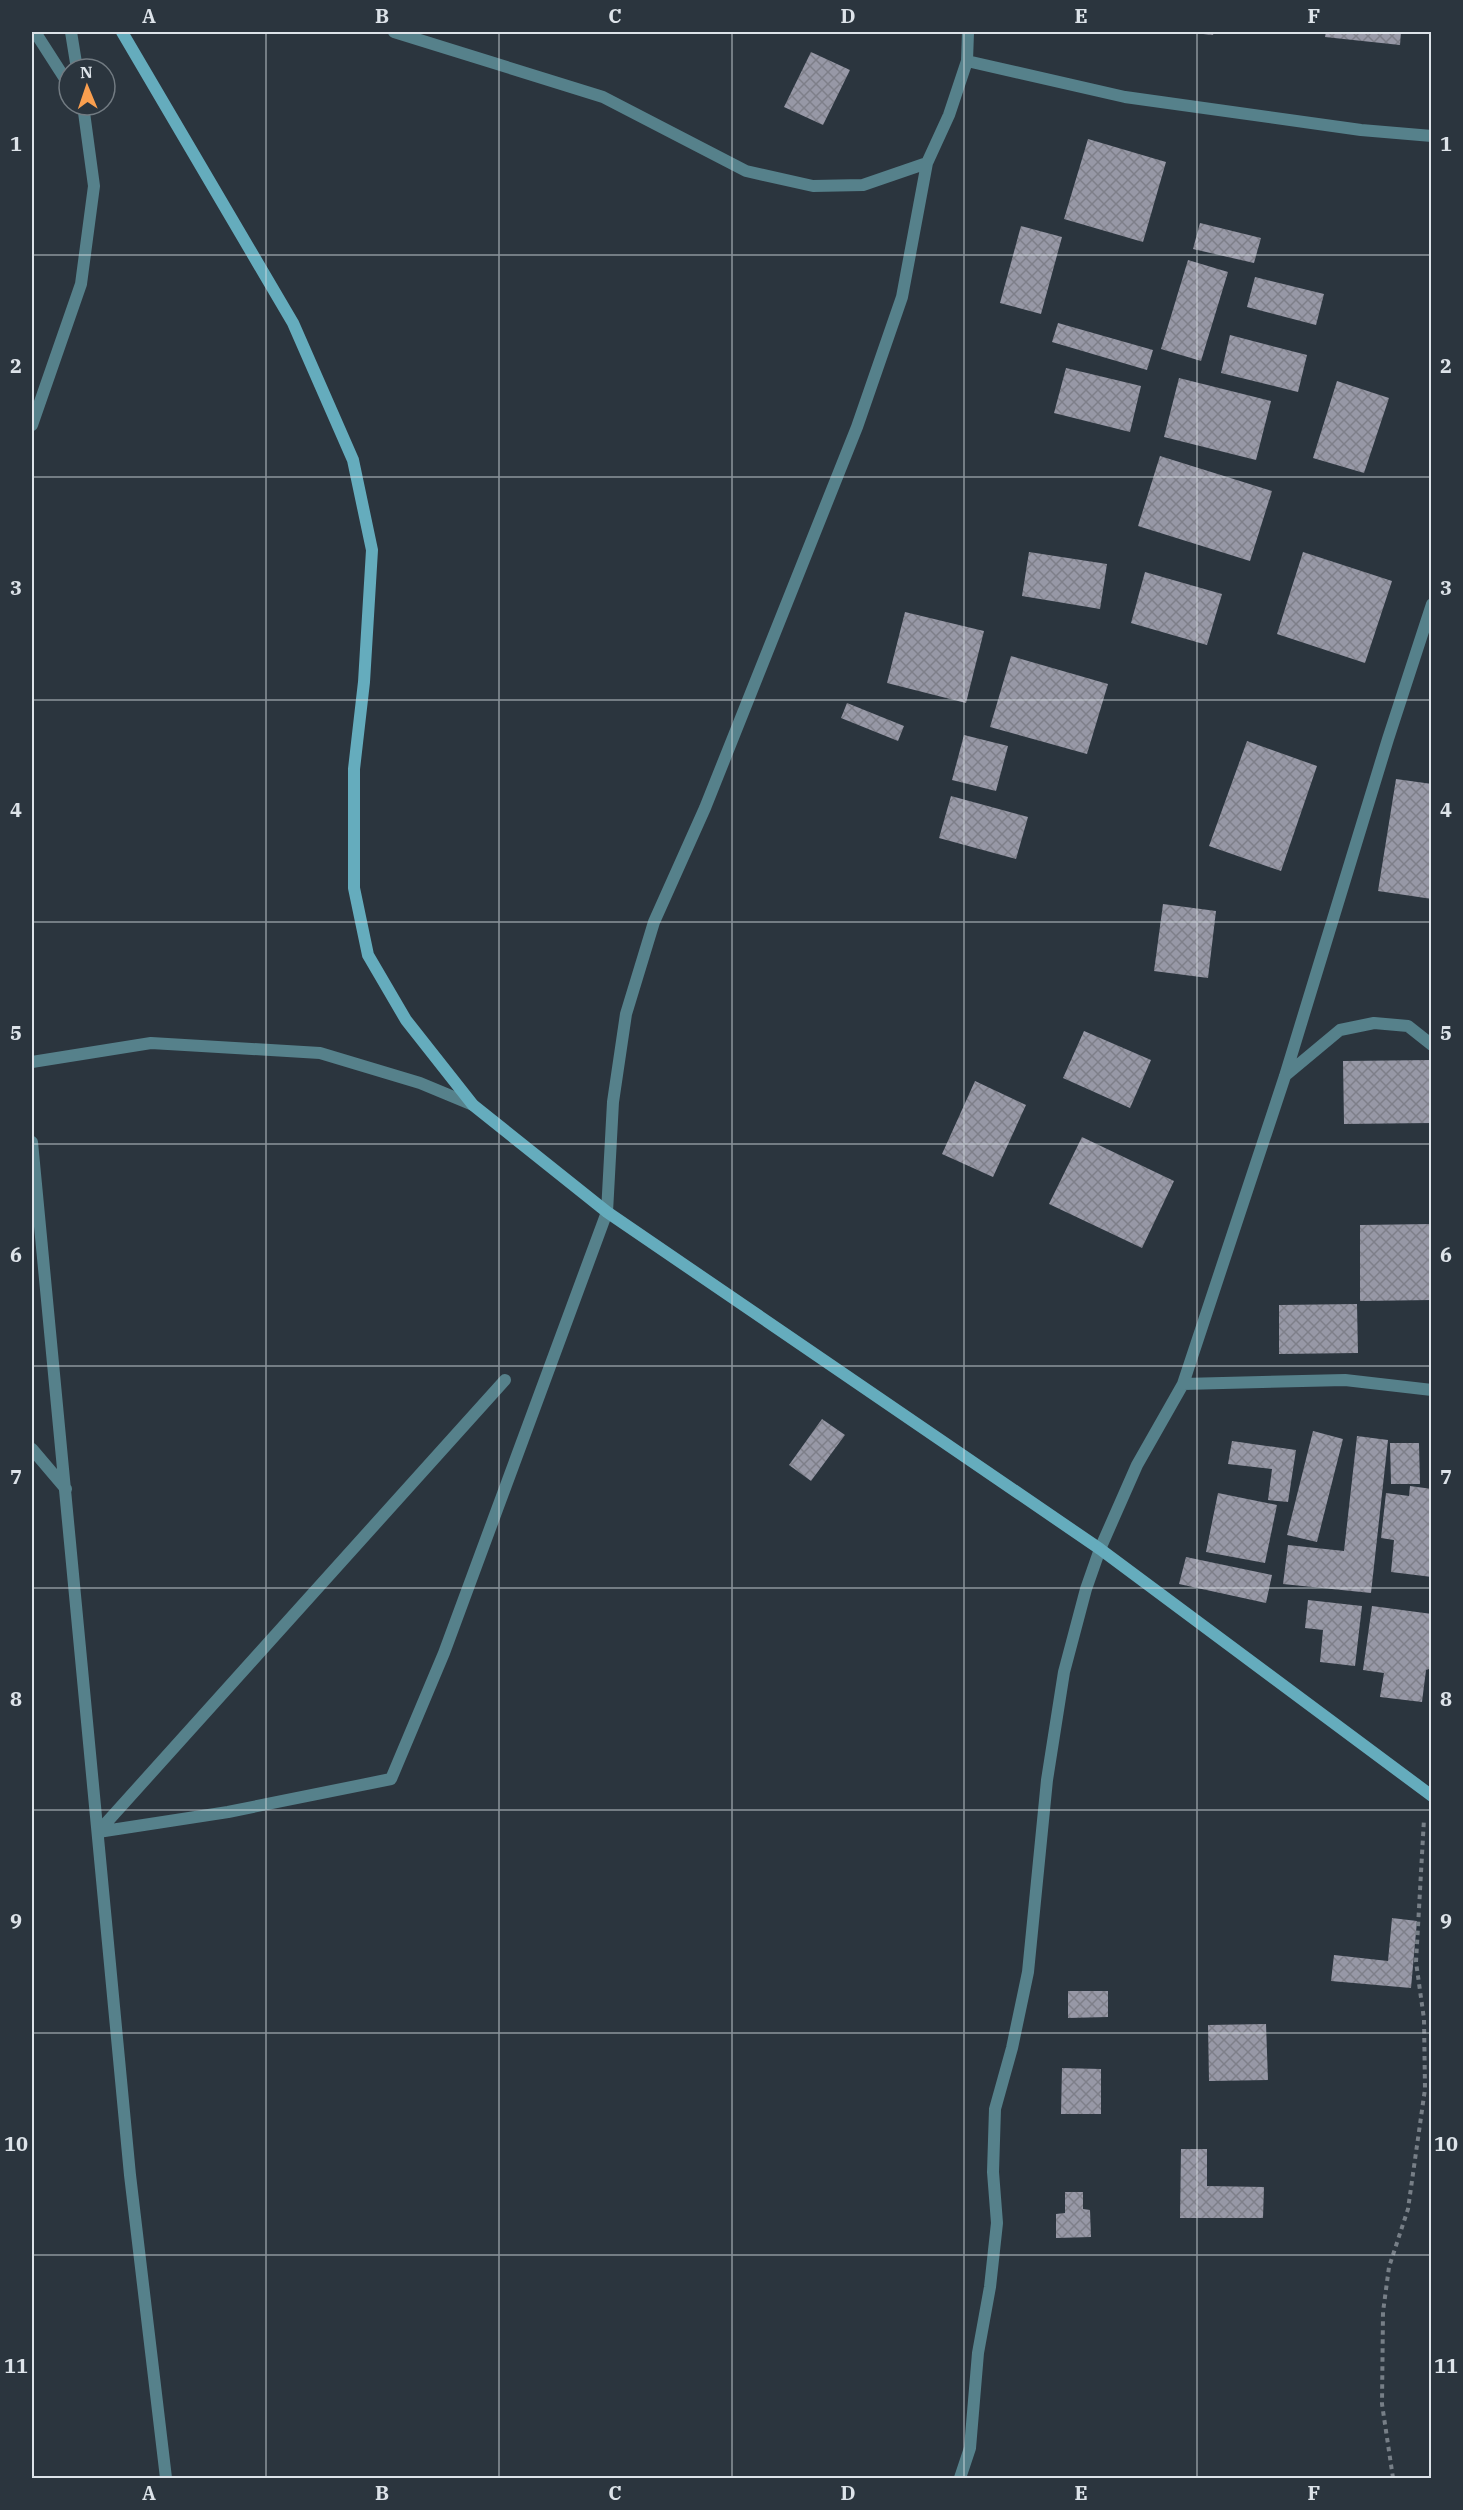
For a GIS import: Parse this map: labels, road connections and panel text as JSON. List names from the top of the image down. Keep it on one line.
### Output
{"north":"top","grid":{"columns":["A","B","C","D","E","F"],"rows":["1","2","3","4","5","6","7","8","9","10","11"]}}
